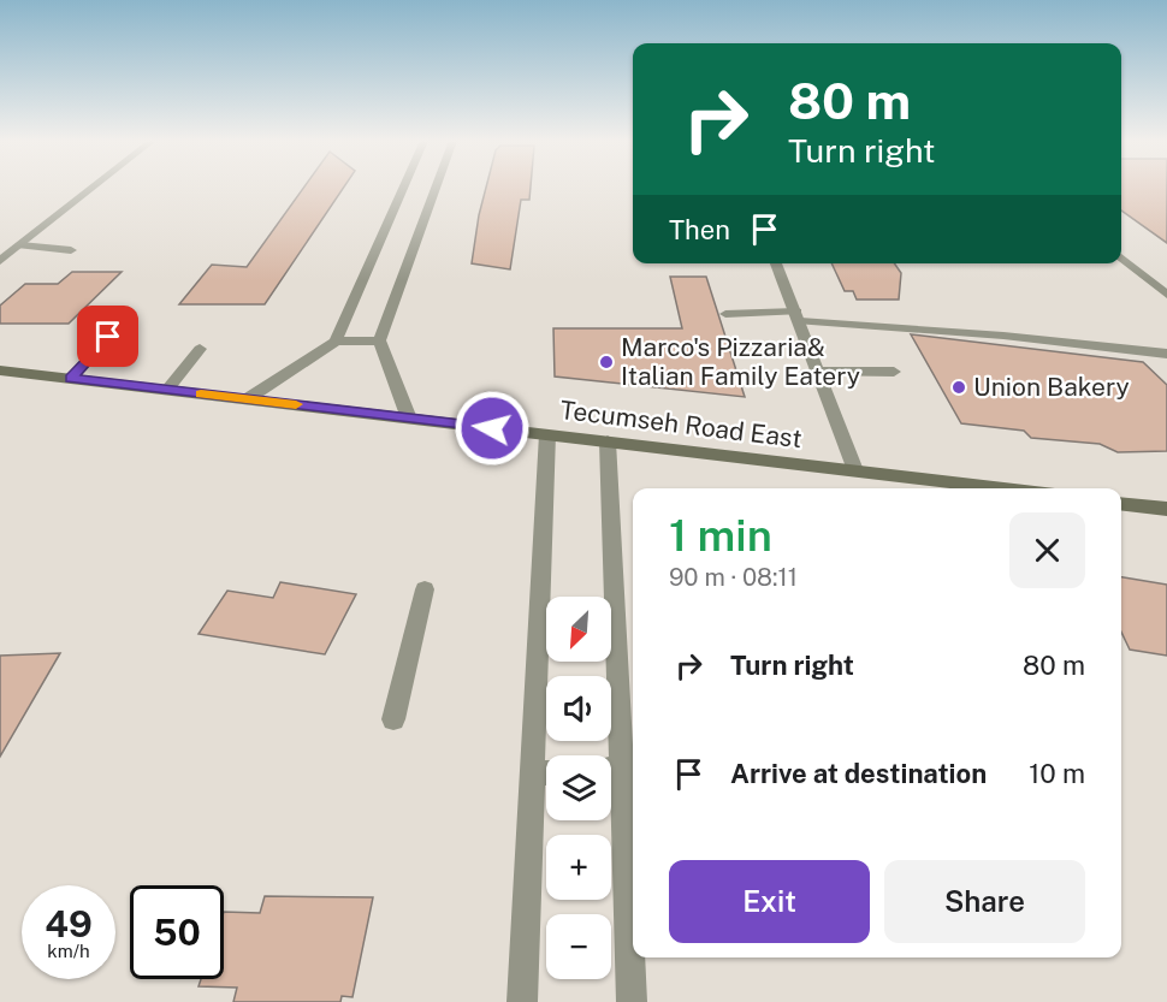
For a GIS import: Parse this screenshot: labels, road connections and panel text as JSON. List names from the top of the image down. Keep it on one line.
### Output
{"streets":{"main road":["Tecumseh Road East"]},"places":["Marco's Pizzaria& Italian Family Eatery","Union Bakery"],"north":"bottom left","page":{"turn":["80 m","Turn right"],"then":"Then","heading":["1 min","90 m · 08:11"],"map_buttons":["+","−"],"list":[{"name":"Turn right","value":"80 m"},{"name":"Arrive at destination","value":"10 m"}],"buttons":["Exit","Share"],"speed":"49 km/h","limit":"50"}}
